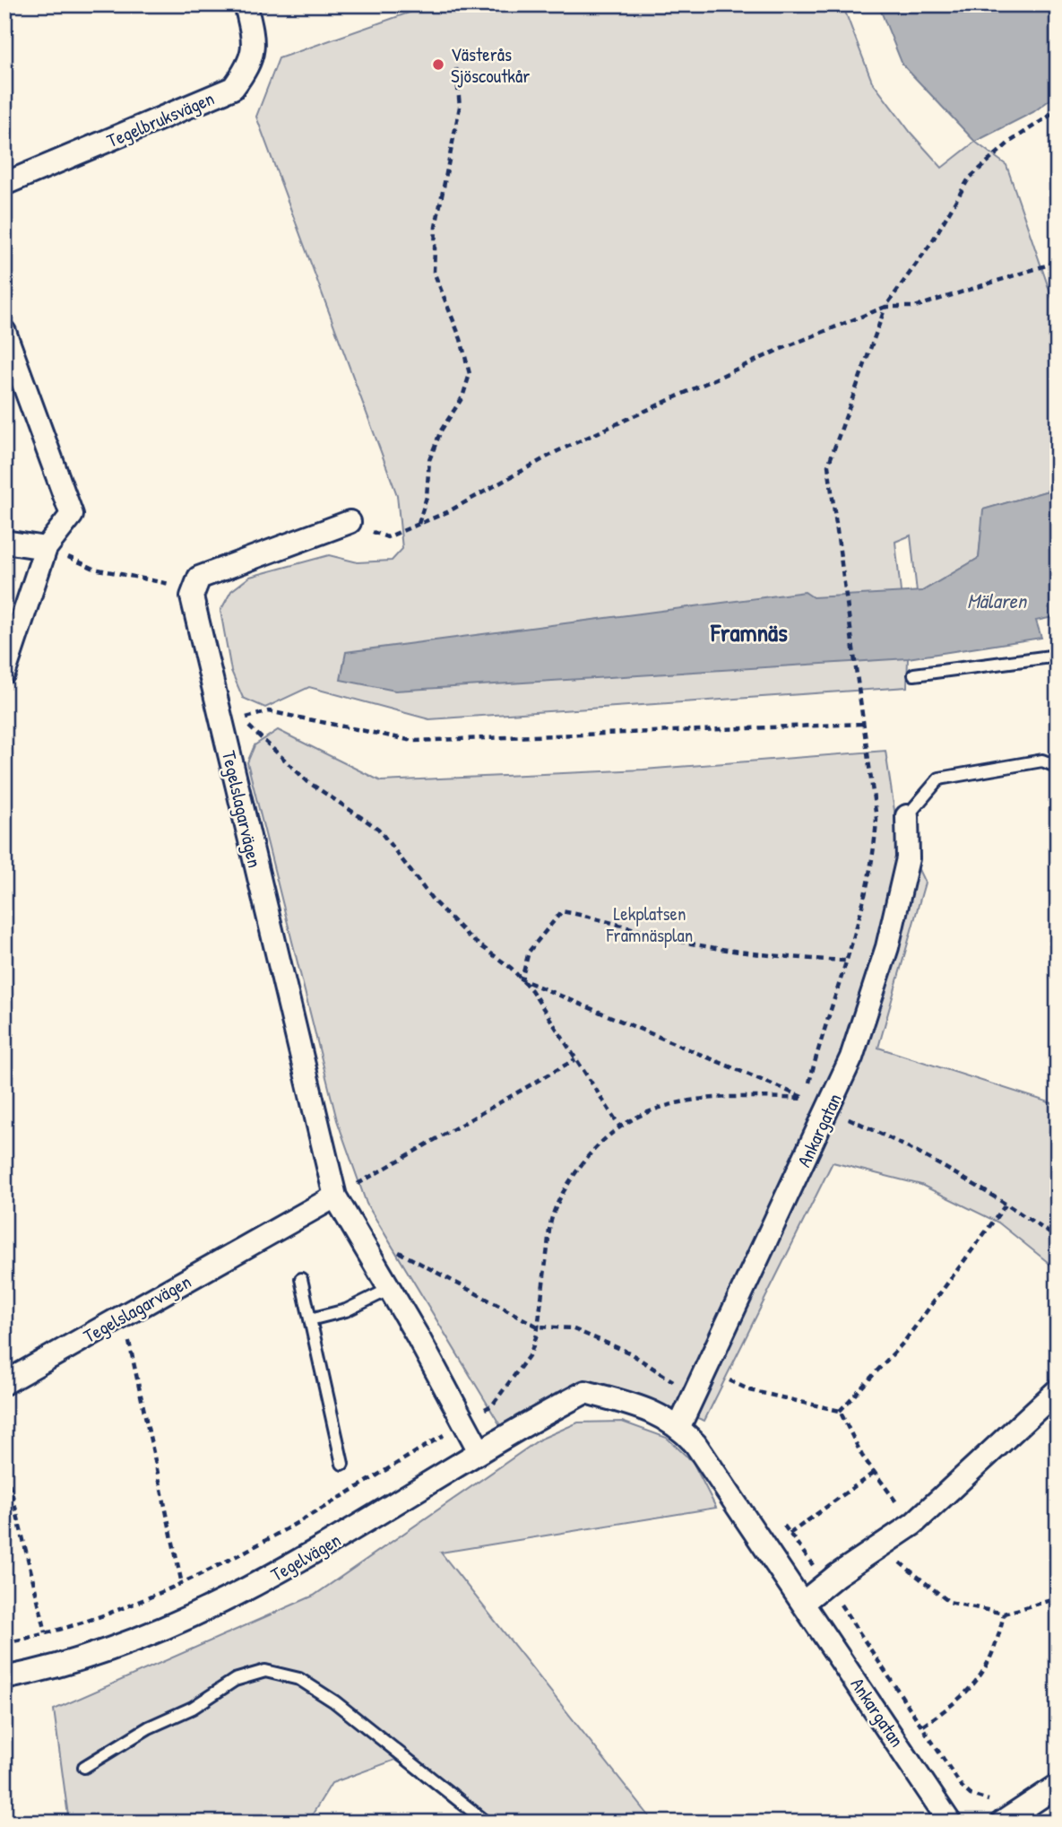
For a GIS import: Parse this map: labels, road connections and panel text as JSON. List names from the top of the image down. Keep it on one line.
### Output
{"streets":{"street":["Tegelbruksvägen","Tegelslagarvägen","Ankargatan","Tegelvägen"]},"crossings":[["Tegelslagarvägen","Tegelvägen"],["Ankargatan","Tegelvägen"]],"districts":["Framnäs"],"water":["Mälaren"],"parks":["Lekplatsen Framnäsplan"],"places":["Västerås Sjöscoutkår"]}
